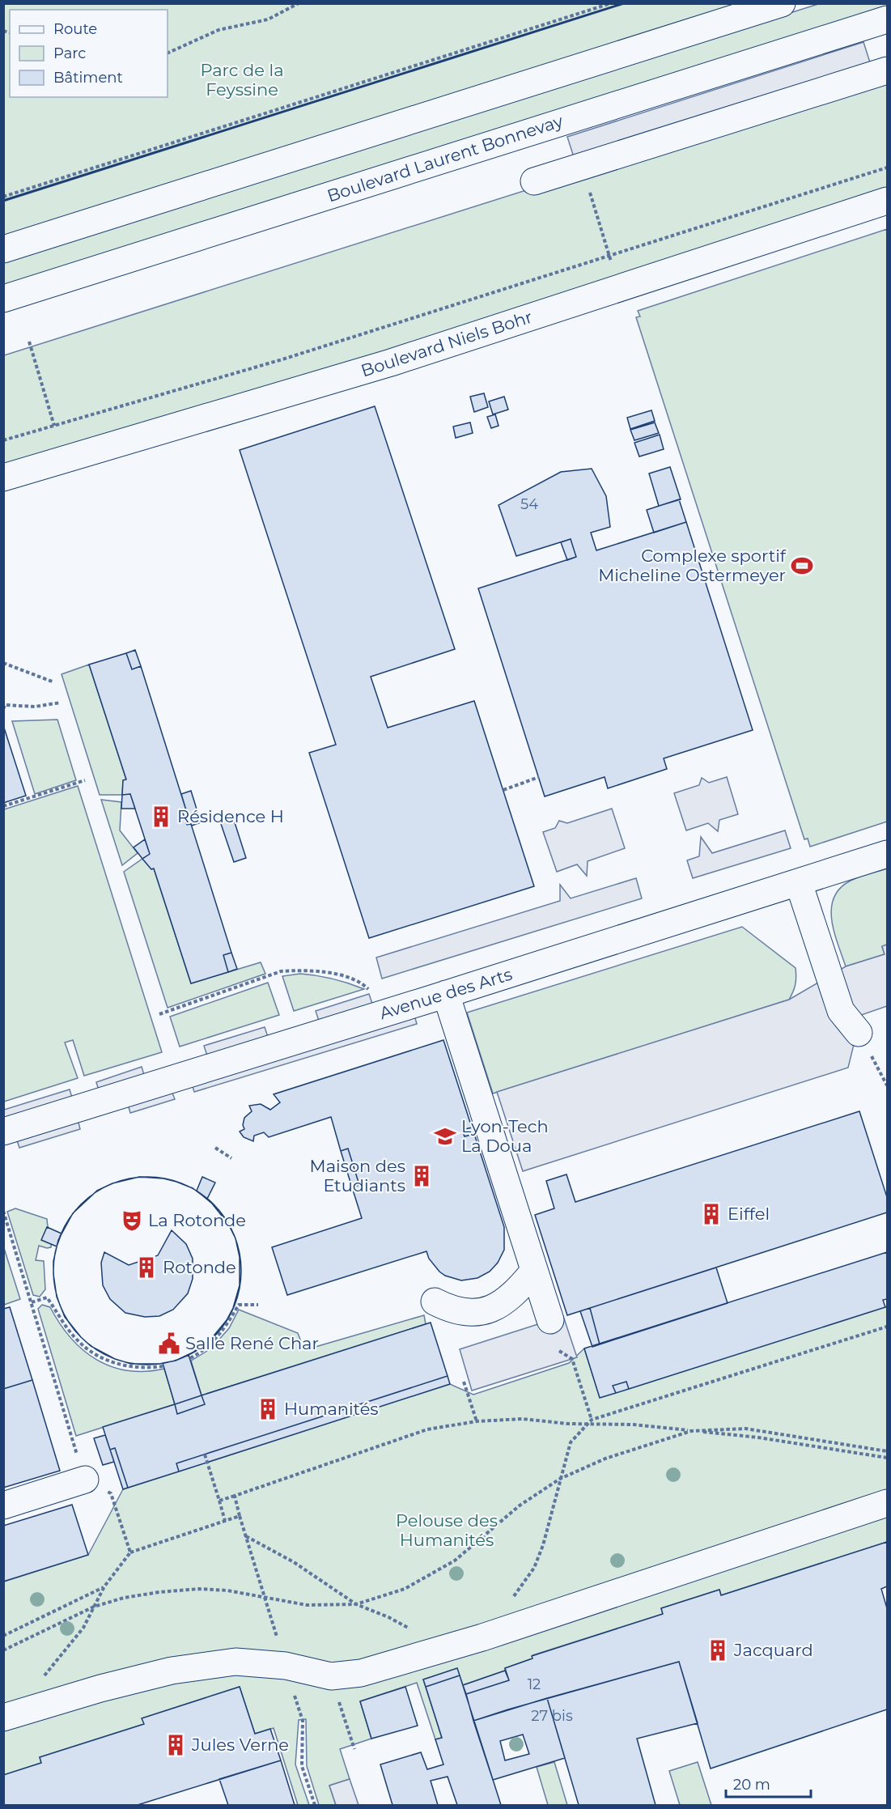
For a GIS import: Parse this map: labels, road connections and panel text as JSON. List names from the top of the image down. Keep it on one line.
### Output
{"streets":{"street":["Boulevard Laurent Bonnevay","Boulevard Niels Bohr","Avenue des Arts"]},"parks":["Parc de la Feyssine","Pelouse des Humanités"],"places":{"sports":["Complexe sportif Micheline Ostermeyer"],"building":["Résidence H","Maison des Etudiants","Eiffel","Rotonde","Humanités","Jacquard","Jules Verne"],"school or university":["Lyon-Tech La Doua"],"theatre":["La Rotonde"],"public building":["Salle René Char"]},"house_numbers":["54","12","27 bis"],"legend":["Route","Parc","Bâtiment"],"scale_bar":"20 m"}
